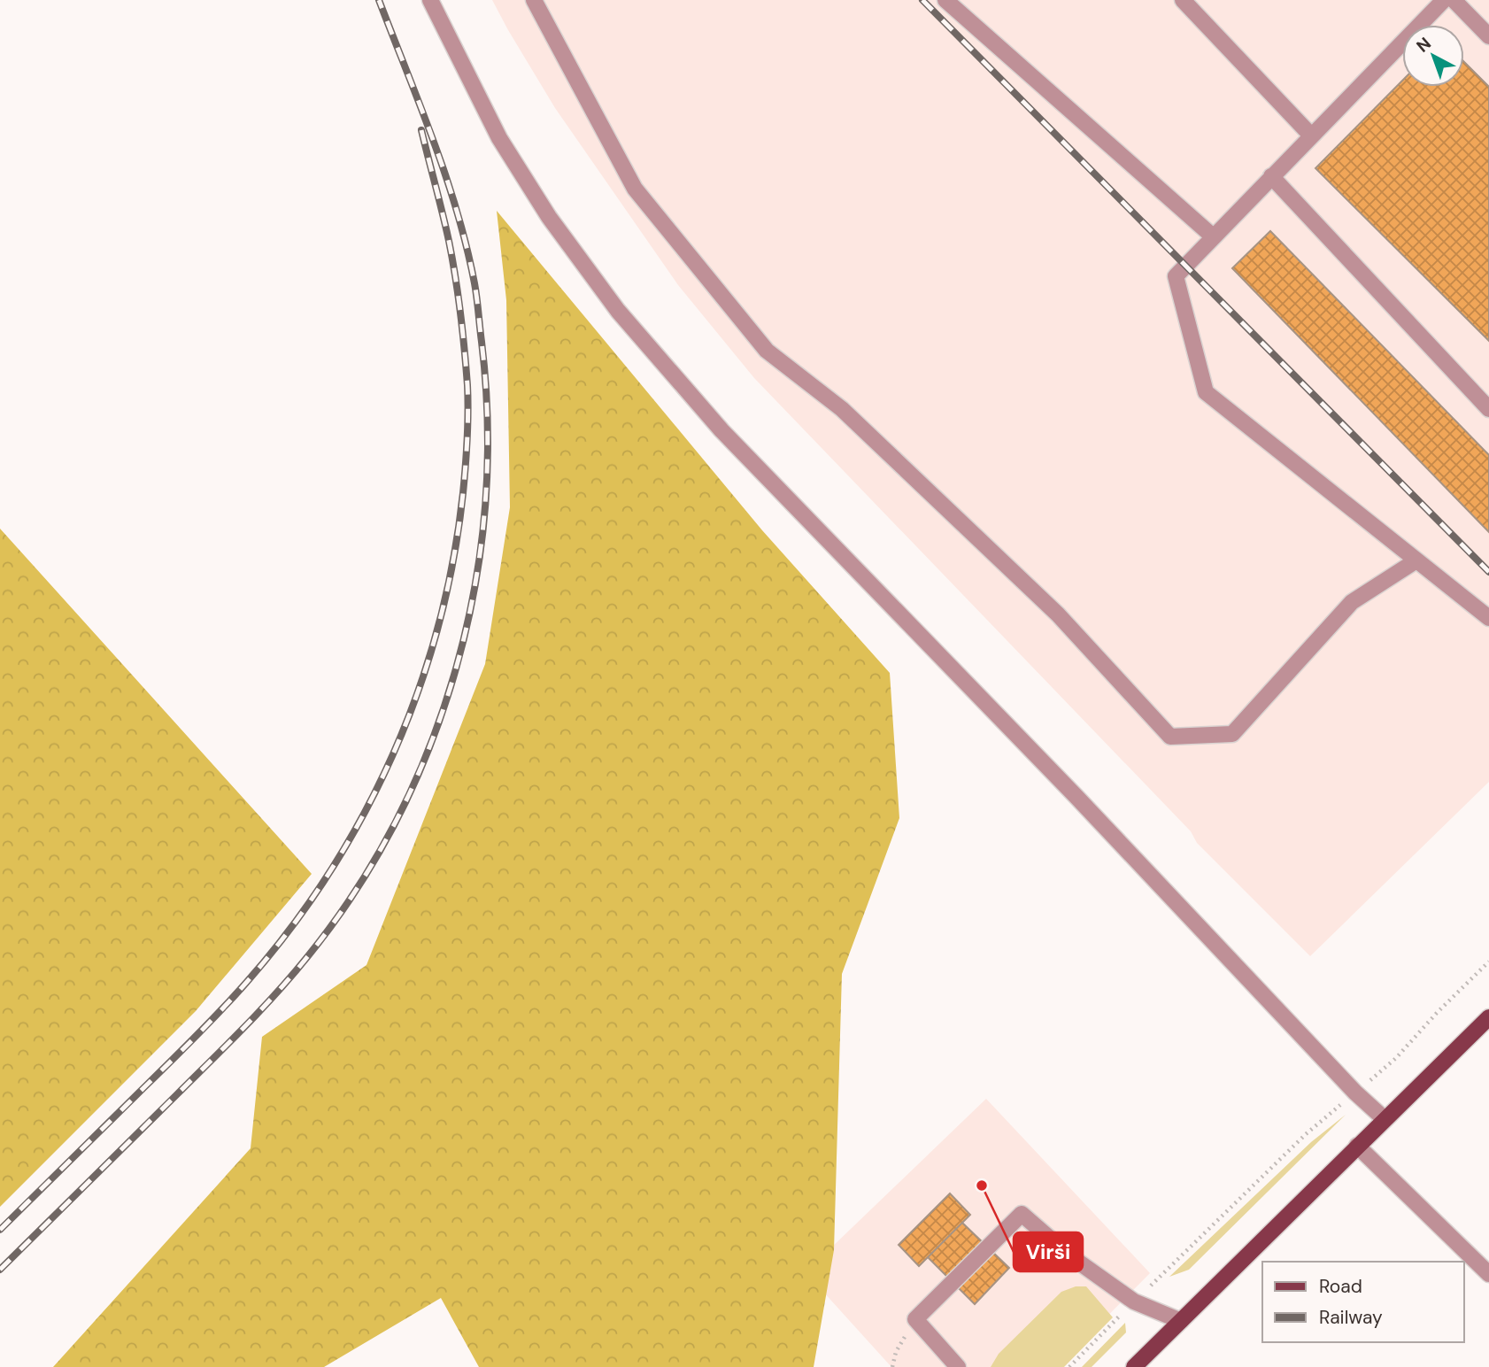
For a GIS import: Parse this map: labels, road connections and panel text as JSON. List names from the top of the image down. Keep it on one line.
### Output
{"places":["Virši"],"legend":["Road","Railway"],"north":"top left"}
